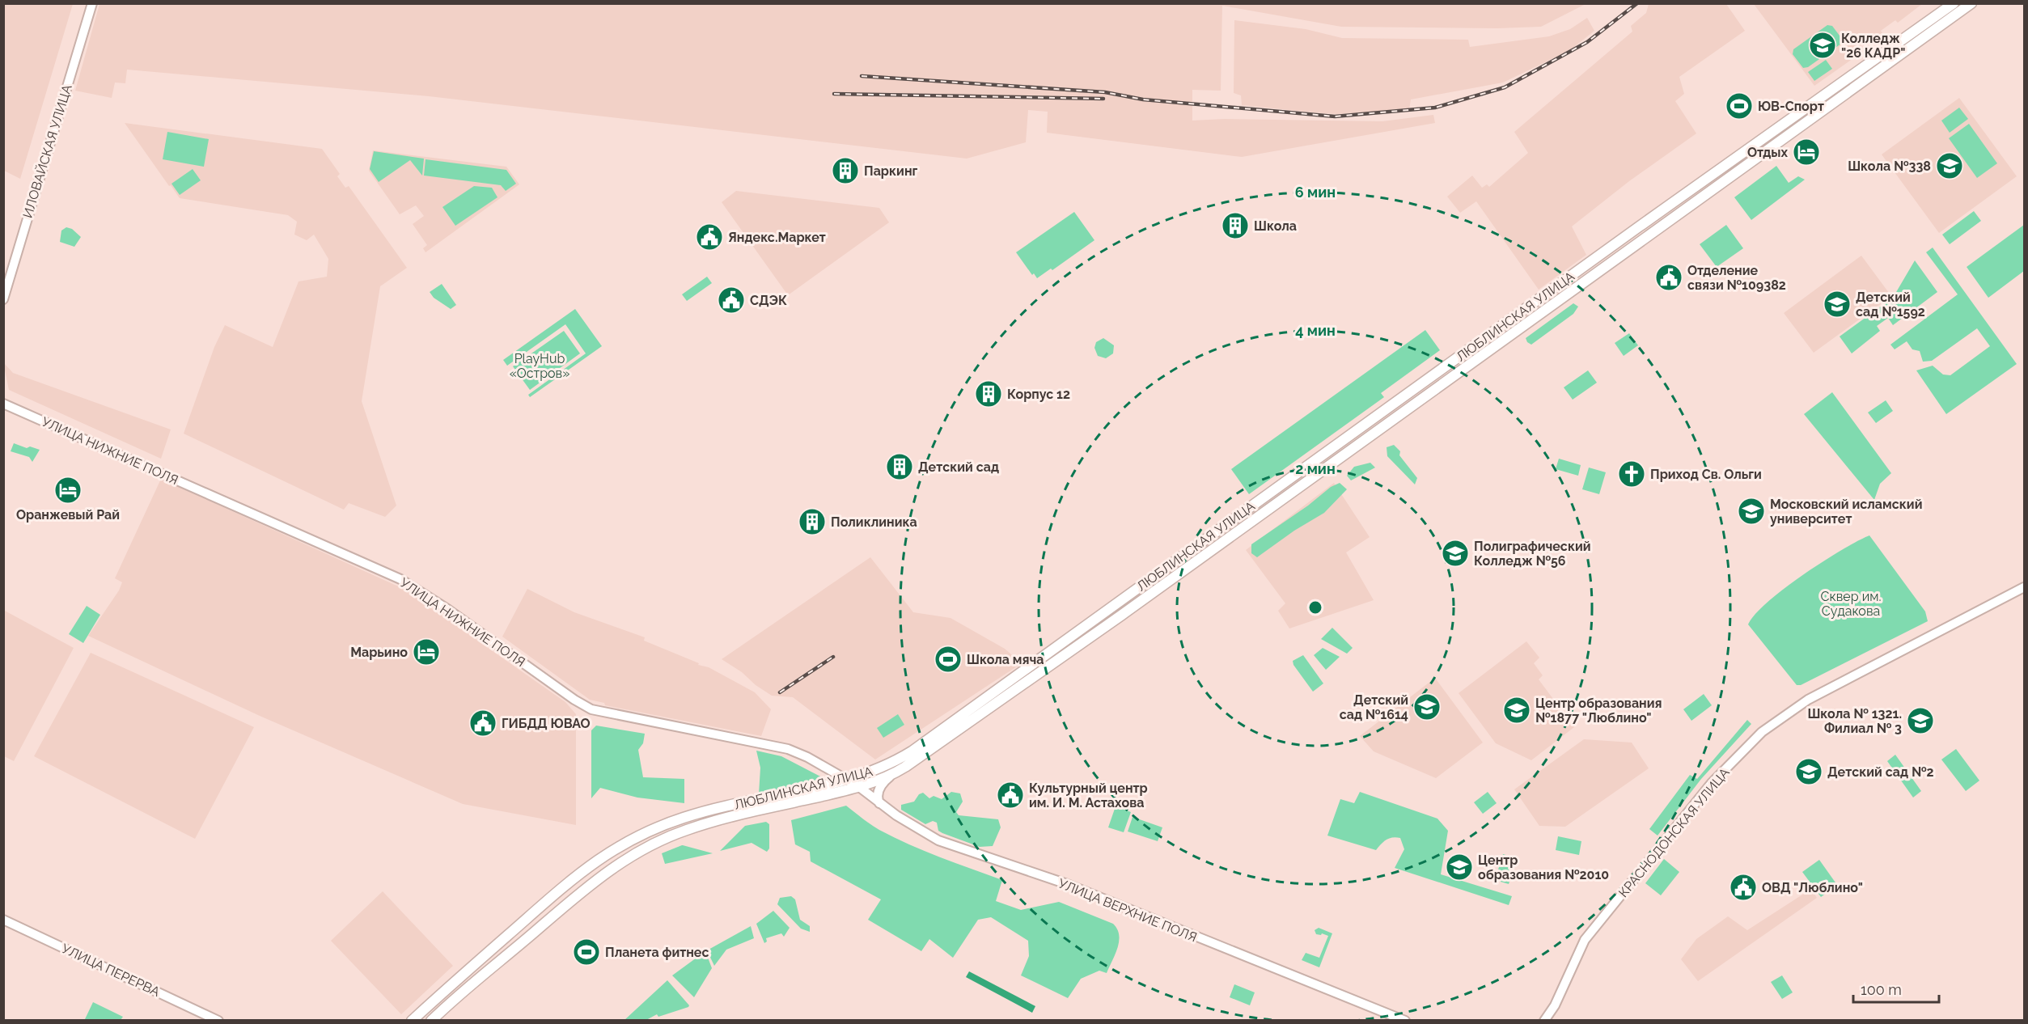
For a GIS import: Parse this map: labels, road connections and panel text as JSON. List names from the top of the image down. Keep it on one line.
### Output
{"streets":{"main road":["ИЛОВАЙСКАЯ УЛИЦА","ЛЮБЛИНСКАЯ УЛИЦА","УЛИЦА НИЖНИЕ ПОЛЯ","КРАСНОДОНСКАЯ УЛИЦА","УЛИЦА ВЕРХНИЕ ПОЛЯ","УЛИЦА ПЕРЕРВА"]},"crossings":[["ЛЮБЛИНСКАЯ УЛИЦА","УЛИЦА НИЖНИЕ ПОЛЯ"],["ЛЮБЛИНСКАЯ УЛИЦА","УЛИЦА ВЕРХНИЕ ПОЛЯ"],["УЛИЦА НИЖНИЕ ПОЛЯ","УЛИЦА ВЕРХНИЕ ПОЛЯ"]],"parks":["PlayHub «Остров»","Сквер им. Судакова"],"places":{"school or university":["Колледж \"26 КАДР\"","Школа №338","Детский сад №1592","Московский исламский университет","Полиграфический Колледж №56","Детский сад №1614","Центр образования №1877 \"Люблино\"","Школа № 1321. Филиал № 3","Детский сад №2","Центр образования №2010"],"sports":["ЮВ-Спорт","Школа мяча","Планета фитнес"],"hotel":["Отдых","Оранжевый Рай","Марьино"],"building":["Паркинг","Школа","Корпус 12","Детский сад","Поликлиника"],"public building":["Яндекс.Маркет","Отделение связи №109382","СДЭК","ГИБДД ЮВАО","Культурный центр им. И. М. Астахова","ОВД \"Люблино\""],"church":["Приход Св. Ольги"]},"scale_bar":"100 m","rings":["6 мин","4 мин","2 мин"]}
